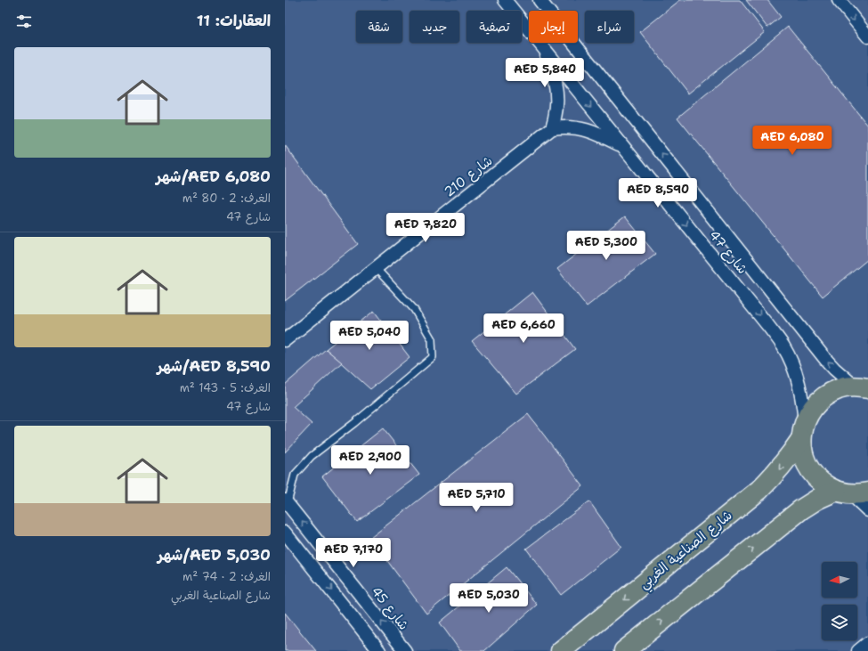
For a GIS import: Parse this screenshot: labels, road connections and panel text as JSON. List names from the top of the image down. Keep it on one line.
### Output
{"streets":{"main road":["شارع الصناعية الغربي"],"street":["شارع 210","شارع 47","شارع 45"]},"crossings":[["شارع 47","شارع الصناعية الغربي"]],"north":"left","page":{"heading":"العقارات: 11","chip":["شراء","إيجار","تصفية","جديد","شقة"],"list":[{"name":"AED 6,080/شهر","note":"الغرف: 2 · 80 m² · شارع 47"},{"name":"AED 8,590/شهر","note":"الغرف: 5 · 143 m² · شارع 47"},{"name":"AED 5,030/شهر","note":"الغرف: 2 · 74 m² · شارع الصناعية الغربي"}],"price":["AED 5,840","AED 6,080","AED 8,590","AED 7,820","AED 5,300","AED 6,660","AED 5,040","AED 2,900","AED 5,710","AED 7,170","AED 5,030"]}}
